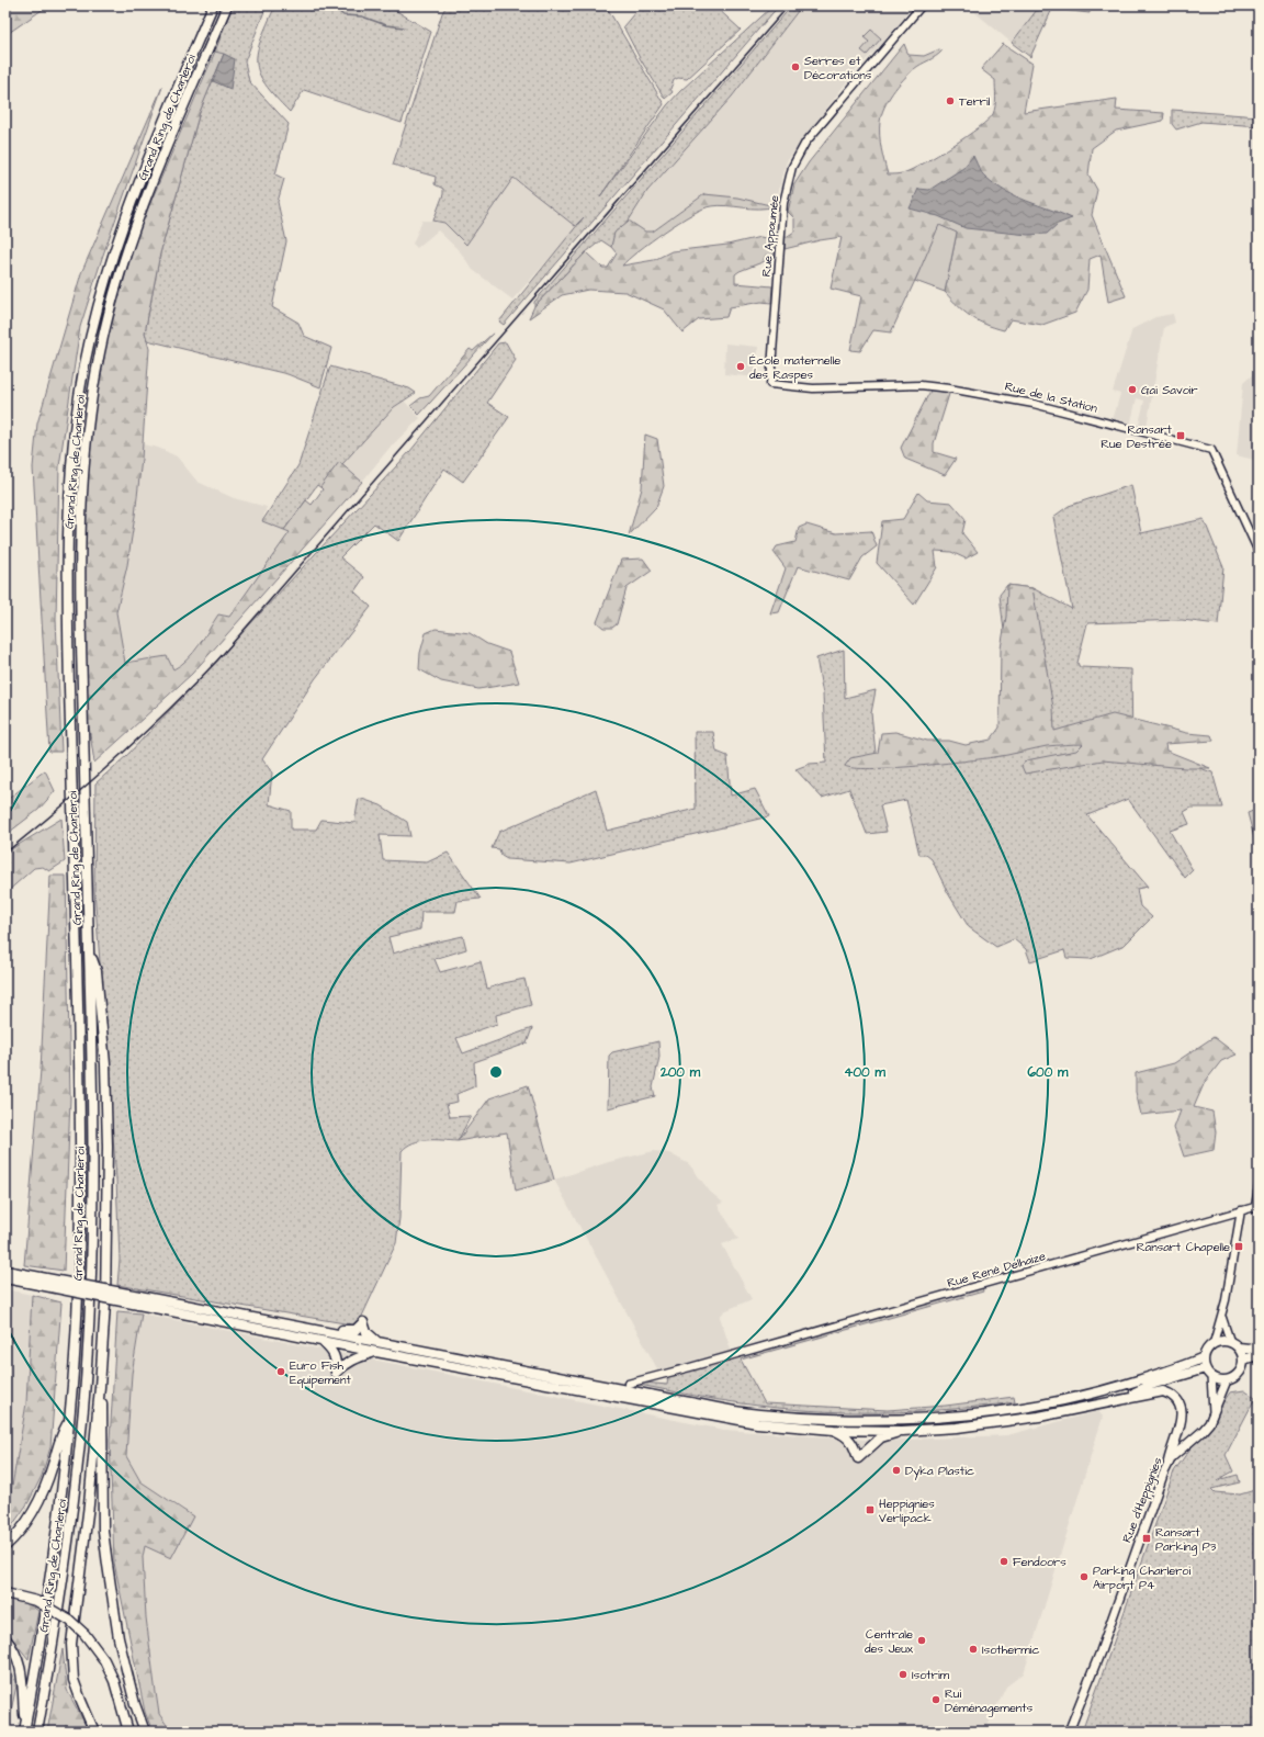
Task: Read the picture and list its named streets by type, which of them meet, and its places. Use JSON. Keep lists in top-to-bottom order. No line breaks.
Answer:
{"streets":{"highway":["Grand Ring de Charleroi"],"main road":["Rue d'Heppignies"],"street":["Rue Appaumée","Rue de la Station","Rue René Delhaize"]},"crossings":[["Rue Appaumée","Rue de la Station"]],"places":{"other":["Serres et Décorations","Terril","École maternelle des Raspes","Gai Savoir","Euro Fish Equipement","Dyka Plastic","Fendoors","Parking Charleroi Airport P4","Centrale des Jeux","Isothermic","Isotrim","Rui Déménagements"],"transit":["Ransart Rue Destrée","Ransart Chapelle","Heppignies Verlipack","Ransart Parking P3"]},"rings":["200 m","400 m","600 m"]}
